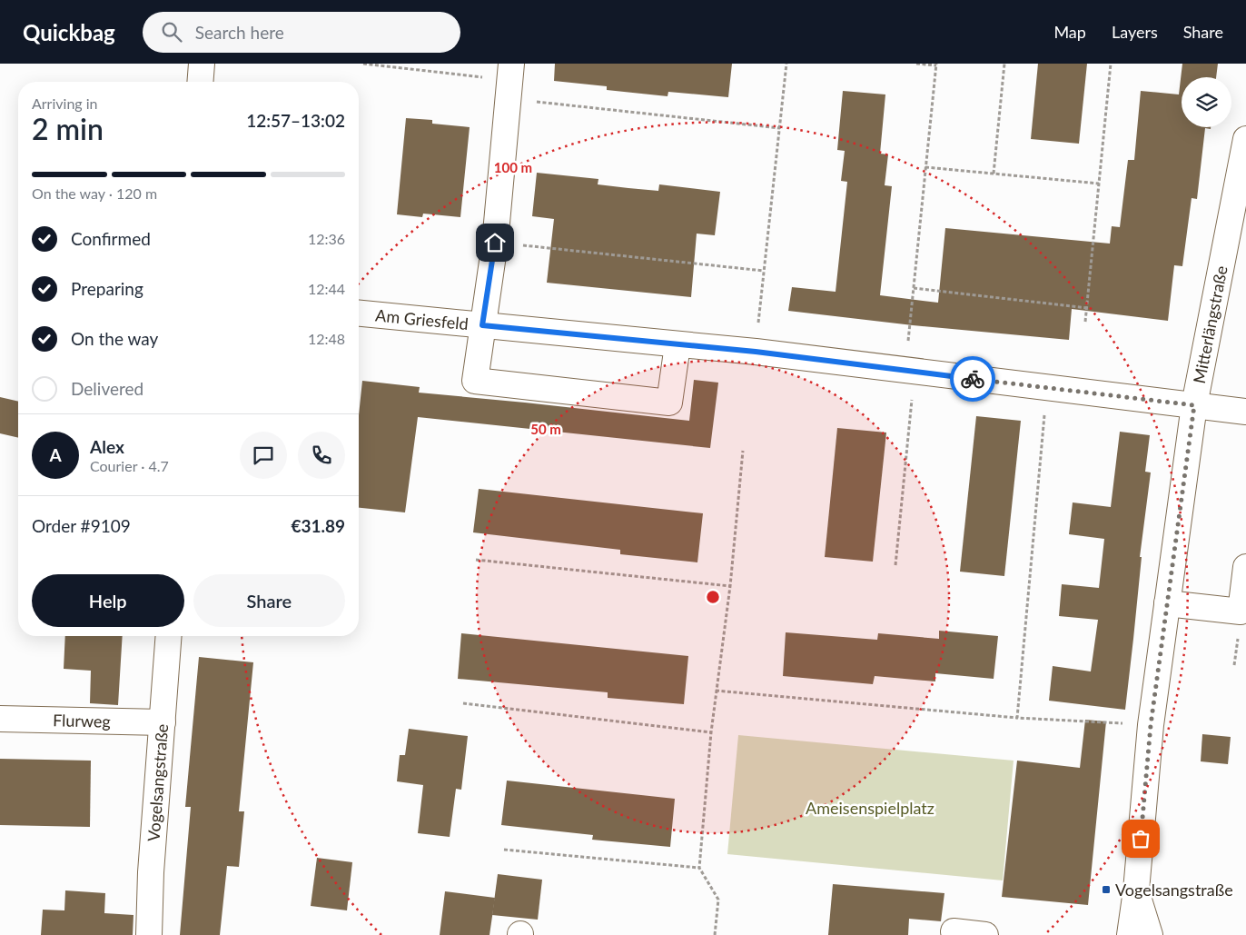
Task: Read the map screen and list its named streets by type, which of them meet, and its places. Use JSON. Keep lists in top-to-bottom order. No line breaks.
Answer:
{"streets":{"street":["Am Griesfeld","Mitterlängstraße","Flurweg","Vogelsangstraße"]},"crossings":[["Am Griesfeld","Mitterlängstraße"],["Flurweg","Vogelsangstraße"]],"parks":["Ameisenspielplatz"],"places":{"transit":["Vogelsangstraße"]},"page":{"header":"Quickbag","search":"Search here","nav":["Map","Layers","Share"],"heading":["2 min","Arriving in","12:57–13:02"],"panel":["Alex","Courier · 4.7","Order #9109","€31.89"],"bar":"On the way · 120 m","list":[["Confirmed","12:36"],["Preparing","12:44"],["On the way","12:48"],"Delivered"],"round":"A","buttons":["Help","Share"]},"rings":["100 m","50 m"]}
